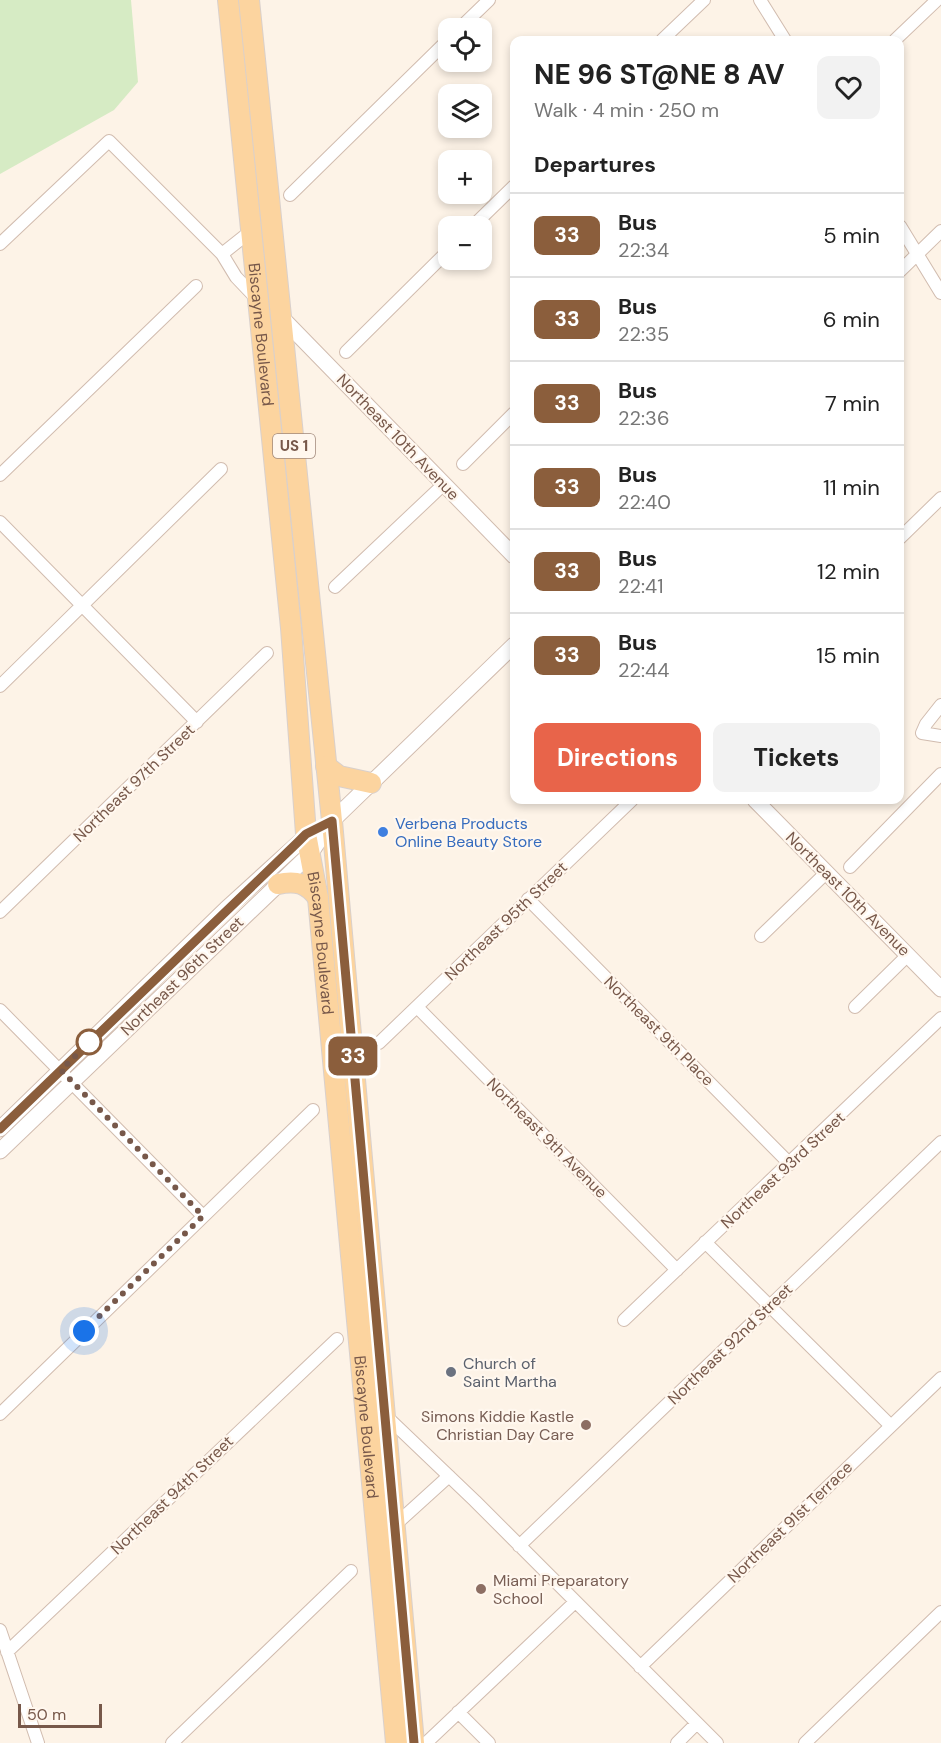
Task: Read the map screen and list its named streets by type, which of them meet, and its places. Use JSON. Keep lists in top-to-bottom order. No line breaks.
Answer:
{"streets":{"main road":["Biscayne Boulevard","US 1"],"street":["Northeast 10th Avenue","Northeast 97th Street","Northeast 95th Street","Northeast 96th Street","Northeast 9th Place","Northeast 9th Avenue","Northeast 93rd Street","Northeast 92nd Street","Northeast 94th Street","Northeast 91st Terrace"]},"crossings":[["Biscayne Boulevard","Northeast 10th Avenue"],["Biscayne Boulevard","Northeast 96th Street"],["Northeast 95th Street","Northeast 9th Place"],["Northeast 95th Street","Northeast 9th Avenue"],["Northeast 9th Place","Northeast 93rd Street"],["Northeast 9th Avenue","Northeast 93rd Street"]],"places":["Verbena Products Online Beauty Store","Church of Saint Martha","Simons Kiddie Kastle Christian Day Care","Miami Preparatory School"],"lines":["bus line 33"],"scale_bar":"50 m","page":{"on_map":"33","map_buttons":["+","−"],"heading":[["NE 96 ST@NE 8 AV","Walk · 4 min · 250 m"],"Departures"],"list":[{"mark":"33","name":"Bus","note":"22:34","value":"5 min"},{"mark":"33","name":"Bus","note":"22:35","value":"6 min"},{"mark":"33","name":"Bus","note":"22:36","value":"7 min"},{"mark":"33","name":"Bus","note":"22:40","value":"11 min"},{"mark":"33","name":"Bus","note":"22:41","value":"12 min"},{"mark":"33","name":"Bus","note":"22:44","value":"15 min"}],"buttons":["Directions","Tickets"],"scale":"50 m"}}
